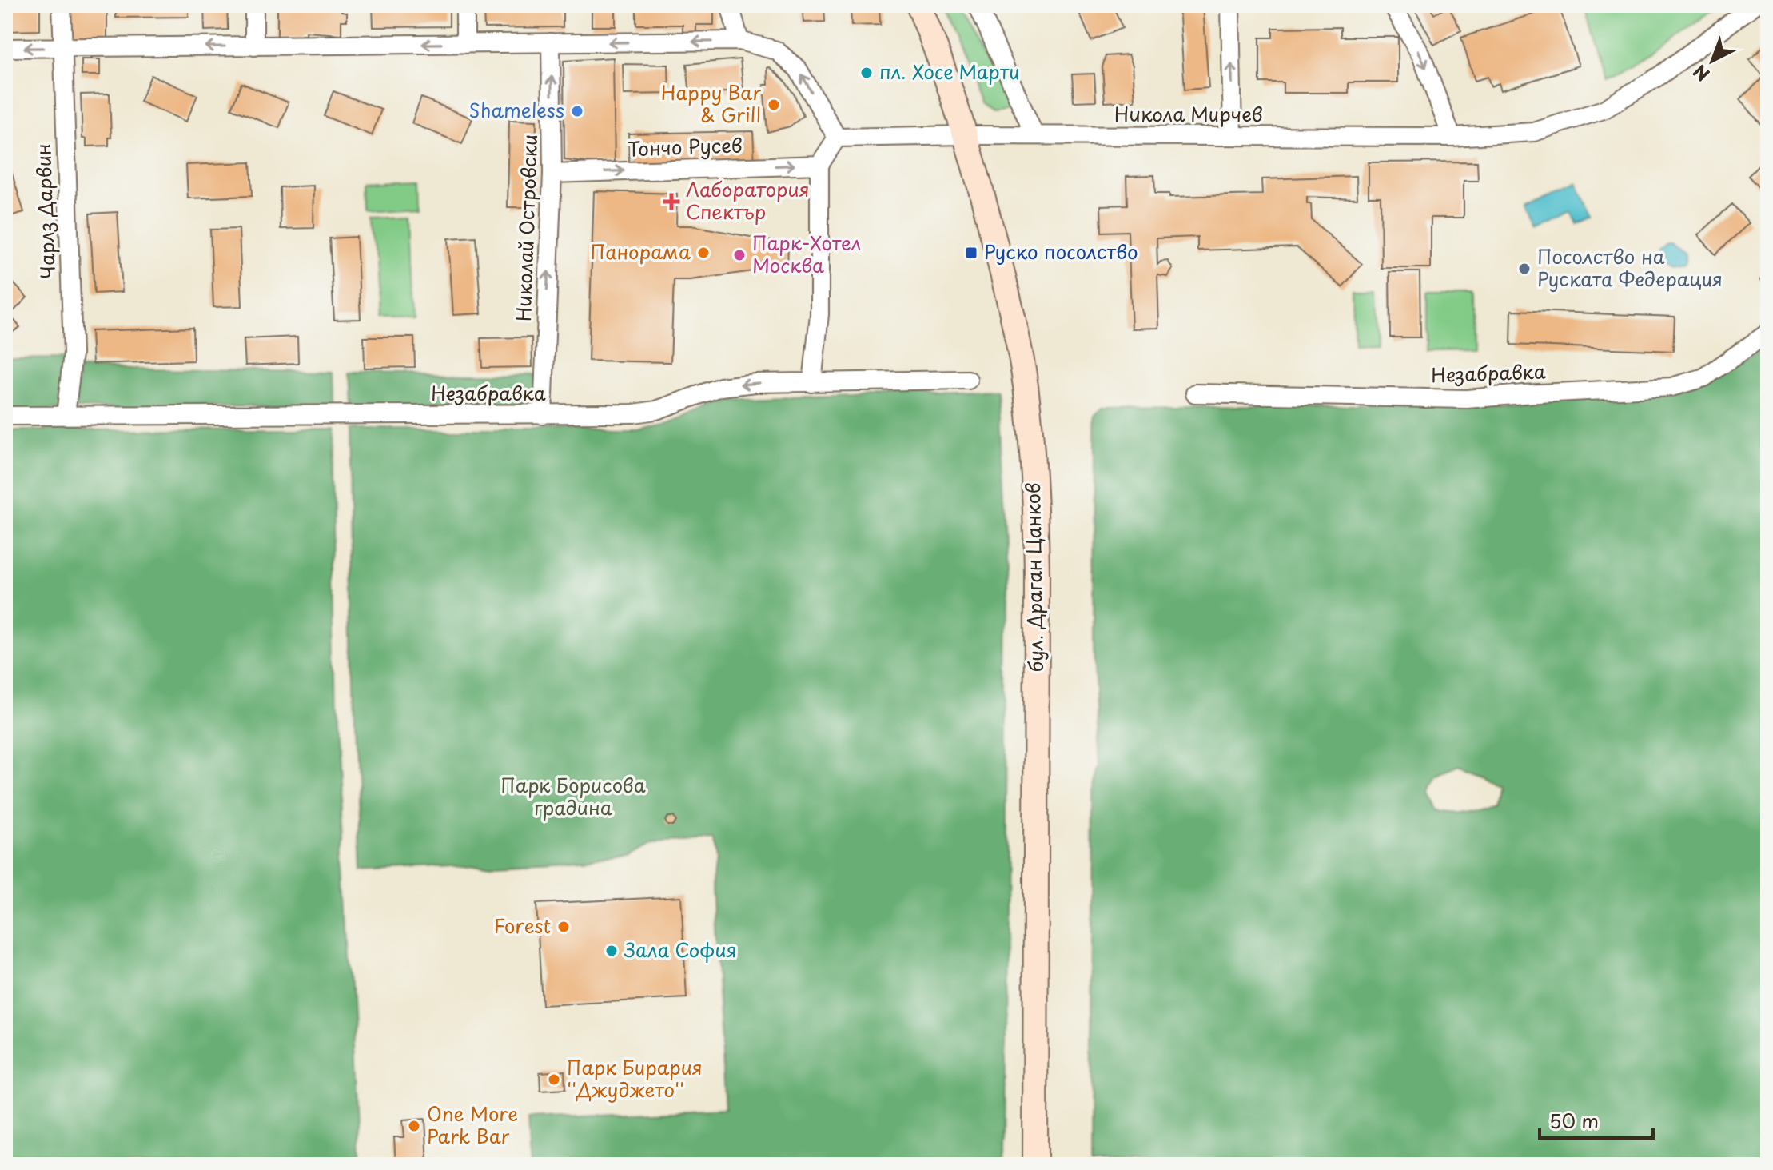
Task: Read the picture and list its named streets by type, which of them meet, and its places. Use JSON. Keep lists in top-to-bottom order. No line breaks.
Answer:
{"streets":{"main road":["бул. Драган Цанков"],"street":["Никола Мирчев","Тончо Русев","Чарлз Дарвин","Николай Островски","Незабравка"]},"crossings":[["Никола Мирчев","бул. Драган Цанков"],["Тончо Русев","Николай Островски"],["Чарлз Дарвин","Незабравка"],["Николай Островски","Незабравка"]],"one_way":["Николай Островски"],"parks":["Парк Борисова градина"],"places":{"other":["пл. Хосе Марти","Happy Bar & Grill","Shameless","Панорама","Парк-Хотел Москва","Посолство на Руската Федерация","Forest","Зала София","Парк Бирария ''Джуджето''","One More Park Bar"],"health":["Лаборатория Спектър"],"transit":["Руско посолство"]},"scale_bar":"50 m","north":"bottom left"}
